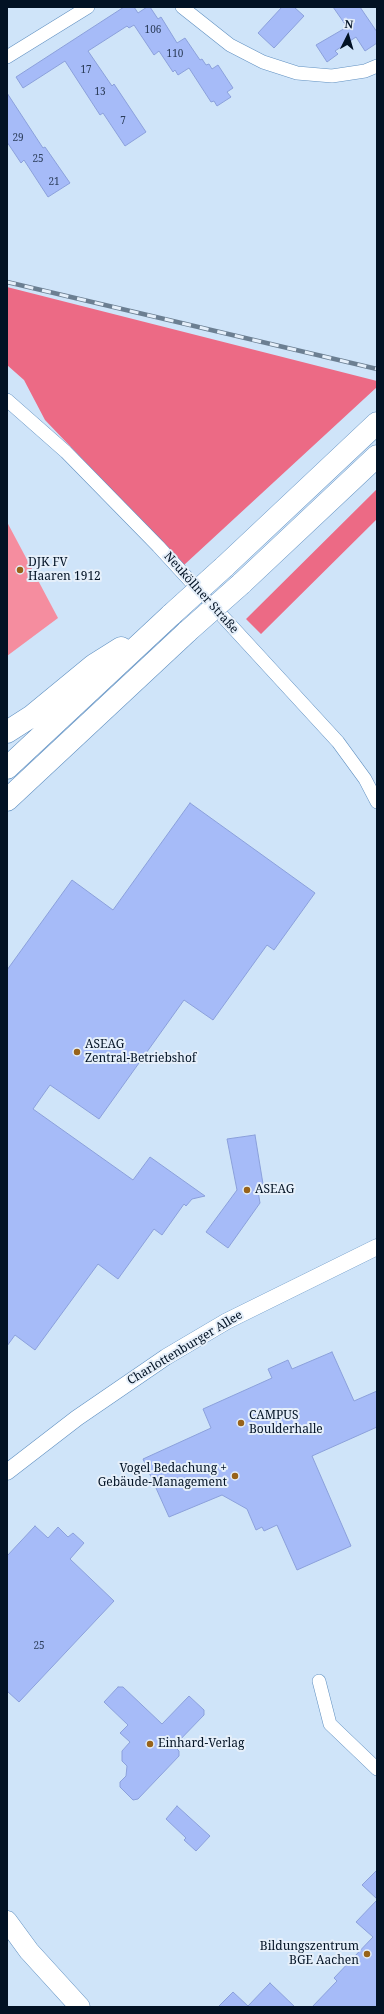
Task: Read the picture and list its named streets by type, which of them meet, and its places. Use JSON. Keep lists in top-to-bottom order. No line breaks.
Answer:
{"streets":{"street":["Neuköllner Straße","Charlottenburger Allee"]},"places":["DJK FV Haaren 1912","ASEAG Zentral-Betriebshof","ASEAG","CAMPUS Boulderhalle","Vogel Bedachung + Gebäude-Management","Einhard-Verlag","Bildungszentrum BGE Aachen"],"house_numbers":["106","110","17","13","7","29","25","21","25"],"north":"top"}
